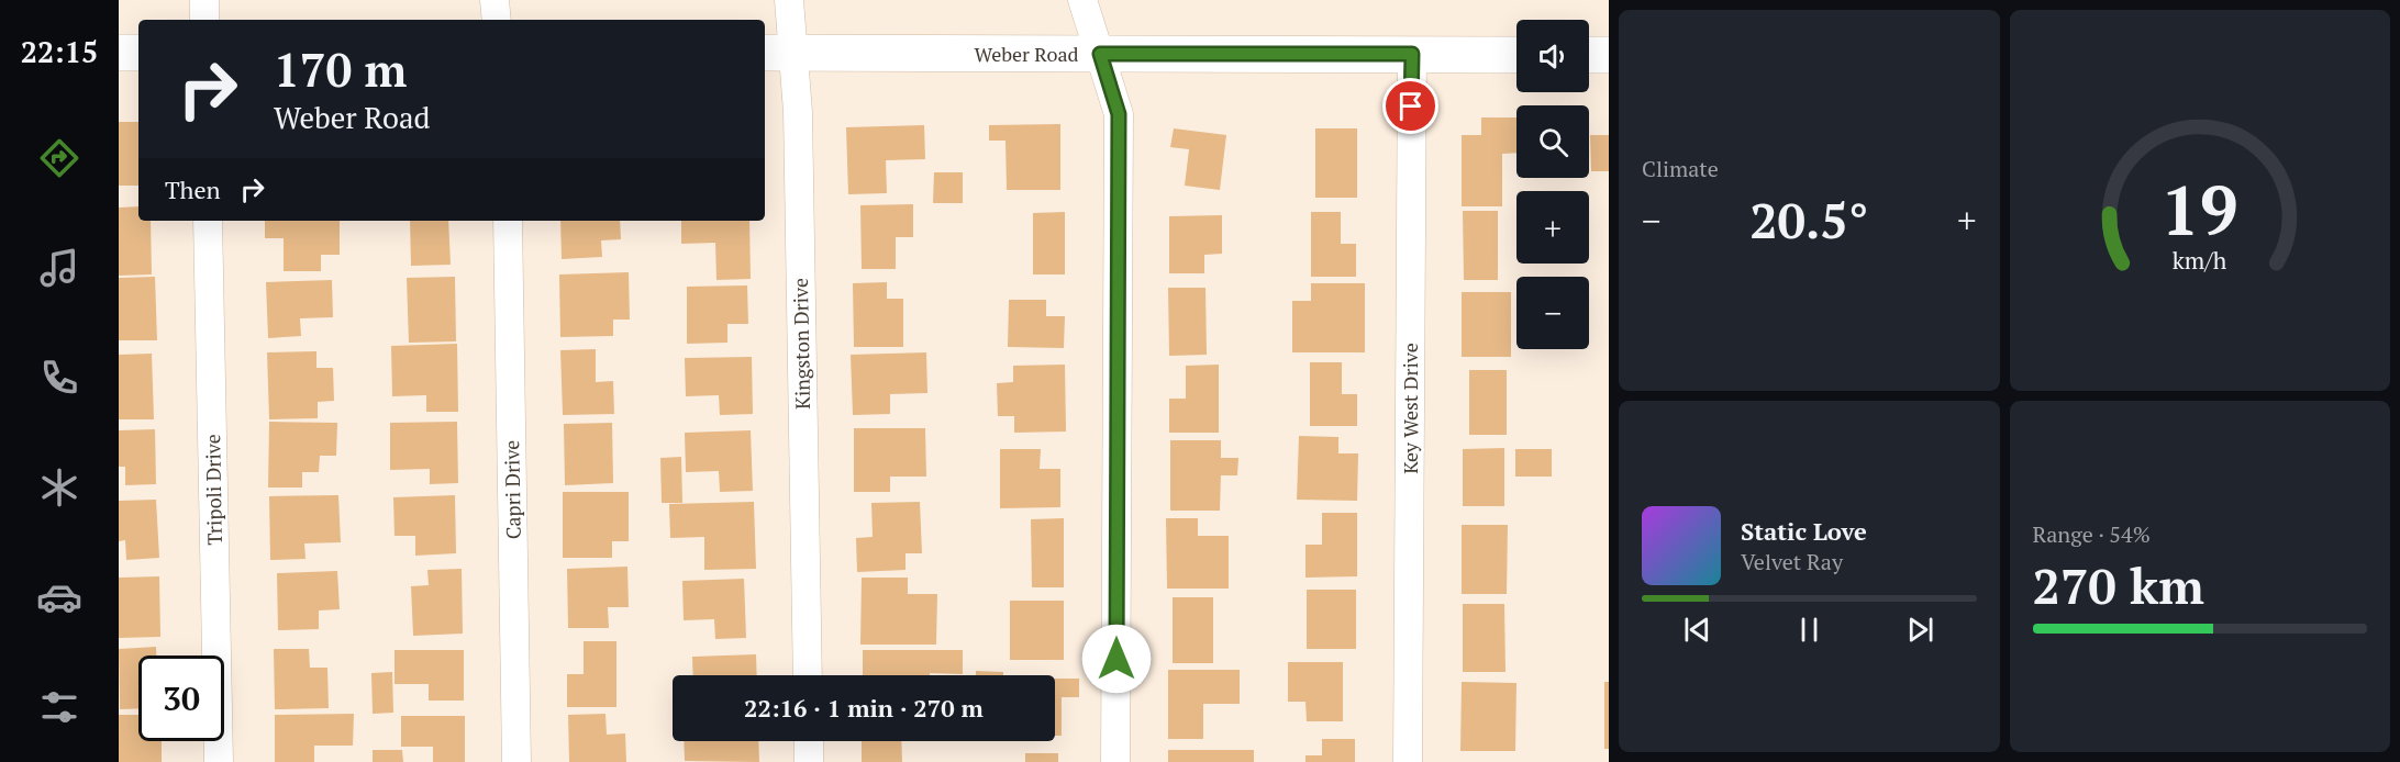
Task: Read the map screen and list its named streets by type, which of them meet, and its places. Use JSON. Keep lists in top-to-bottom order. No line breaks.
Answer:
{"streets":{"main road":["Weber Road"],"street":["Kingston Drive","Key West Drive","Tripoli Drive","Capri Drive"]},"crossings":[["Weber Road","Kingston Drive"],["Weber Road","Key West Drive"]],"page":{"tabs":"22:15","tile":["Climate",["Range · 54%","270 km"]],"map_buttons":["+","−"],"turn":["170 m","Weber Road"],"then":"Then","heat":["−","20.5°","+"],"song":["Static Love","Velvet Ray"],"limit":"30","trip":"22:16 · 1 min · 270 m","gauge":["19","km/h"]}}
